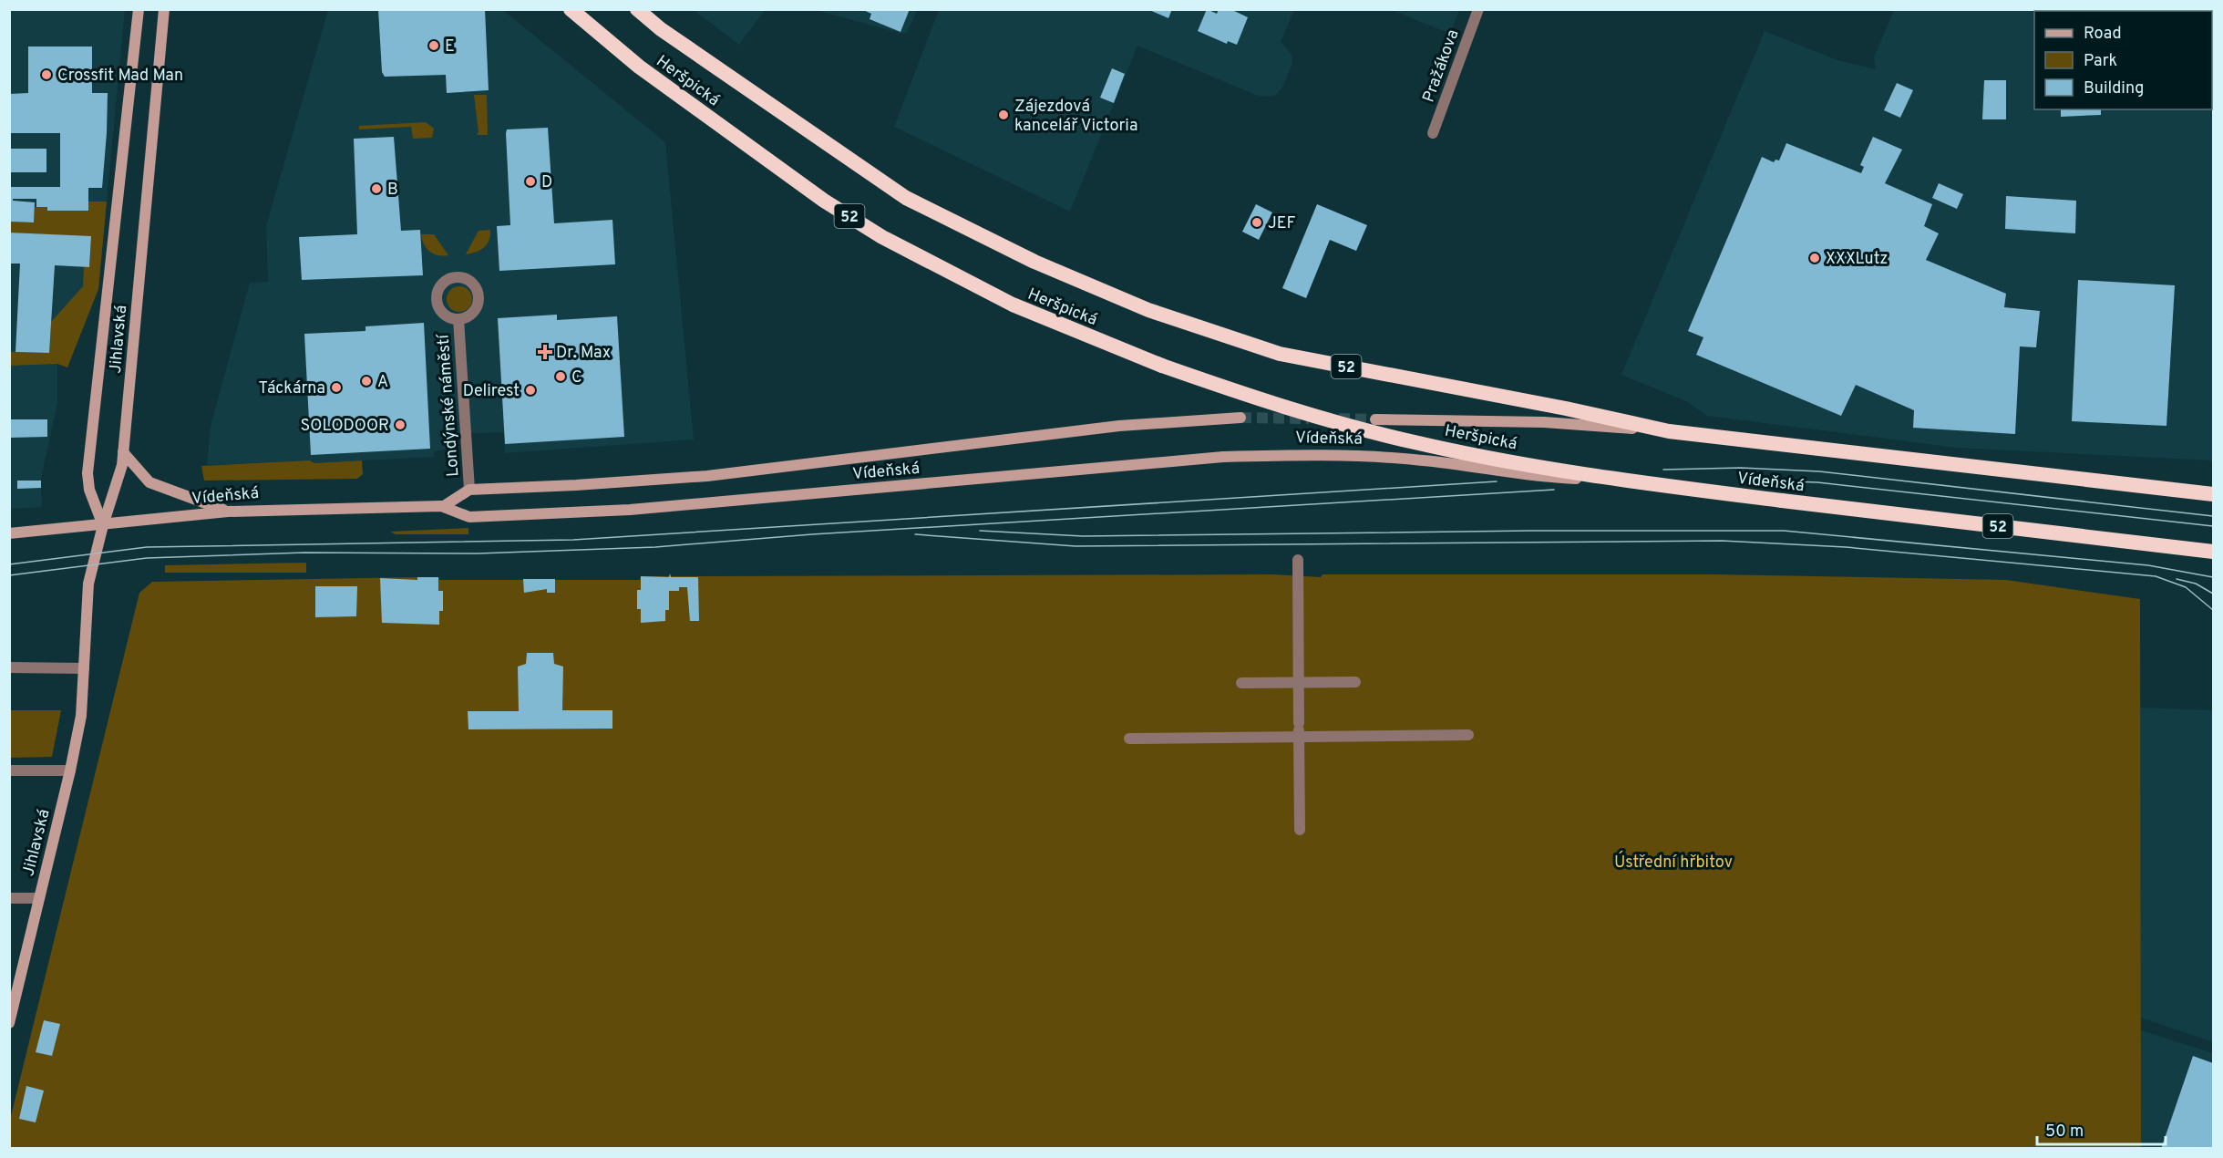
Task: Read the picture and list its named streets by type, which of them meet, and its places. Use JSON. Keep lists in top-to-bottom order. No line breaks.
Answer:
{"streets":{"highway":["Heršpická","52","Vídeňská"],"main road":["Jihlavská"],"street":["Pražákova","Londýnské náměstí"]},"crossings":[["Heršpická","Vídeňská"],["Jihlavská","Vídeňská"],["Londýnské náměstí","Vídeňská"]],"parks":["Ústřední hřbitov"],"places":{"other":["E","Crossfit Mad Man","Zájezdová kancelář Victoria","D","B","JEF","XXXLutz","C","A","Táckárna","Delirest","SOLODOOR"],"health":["Dr. Max"]},"legend":["Road","Park","Building"],"scale_bar":"50 m"}
